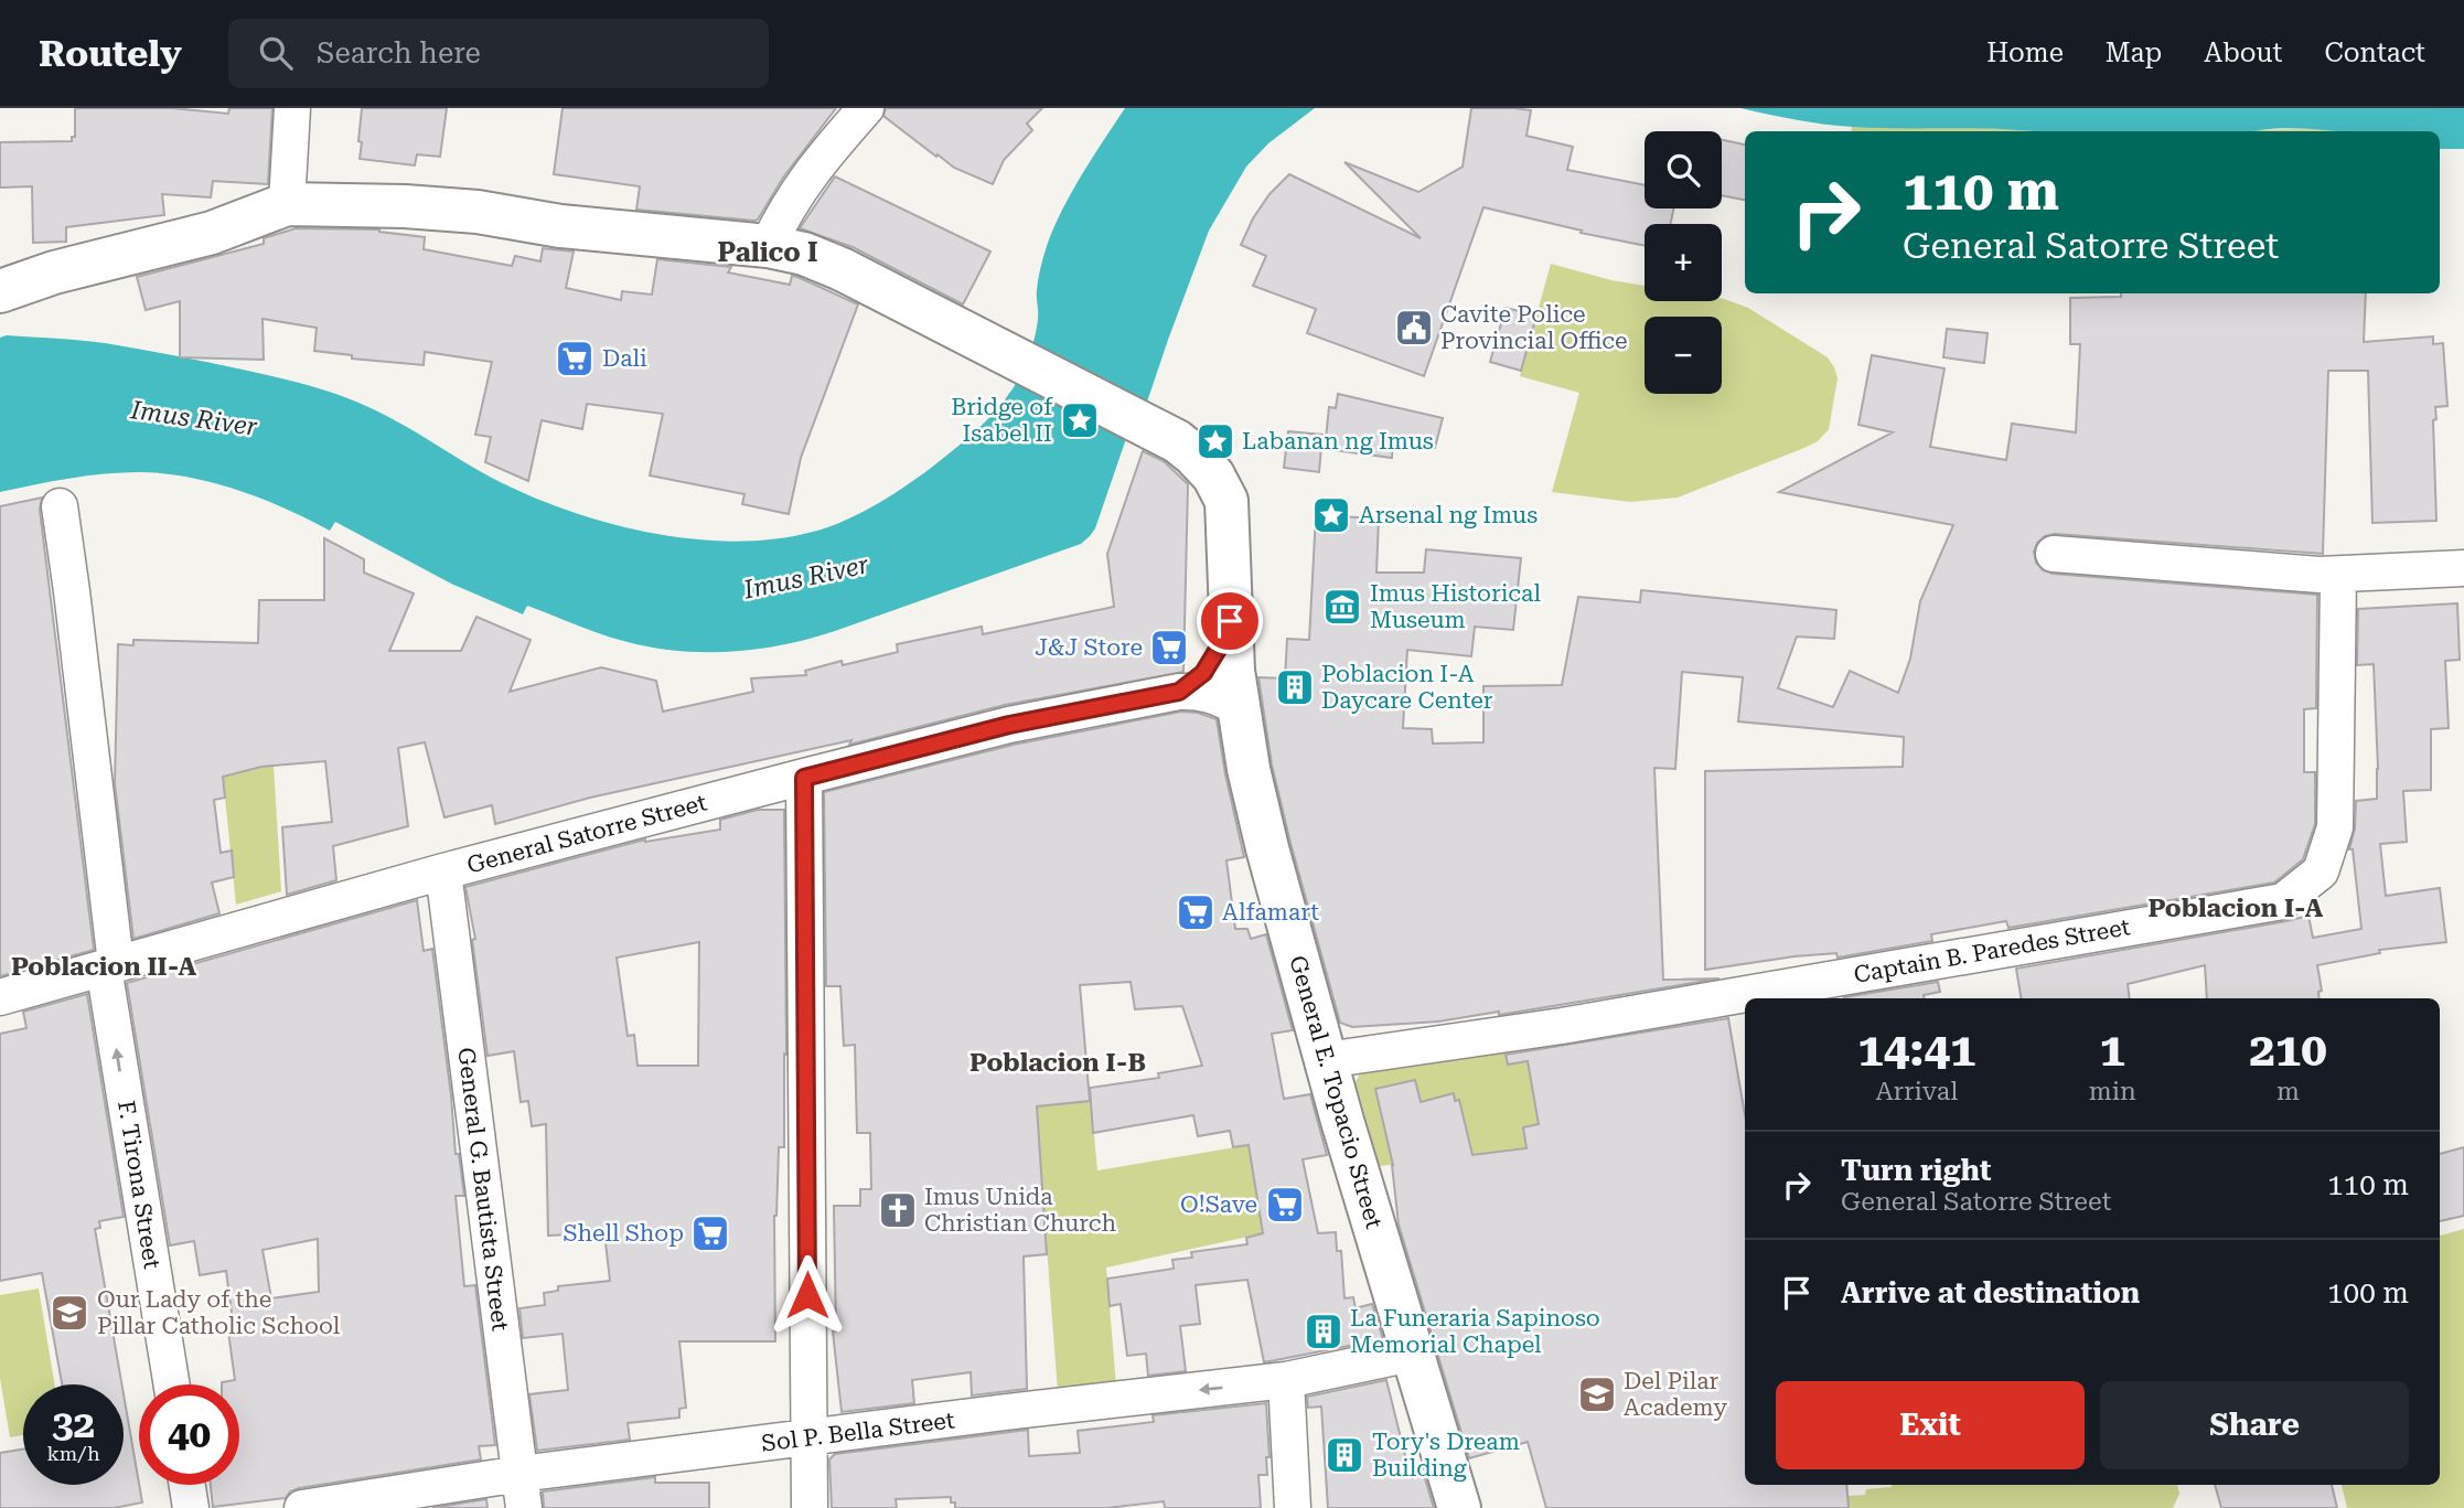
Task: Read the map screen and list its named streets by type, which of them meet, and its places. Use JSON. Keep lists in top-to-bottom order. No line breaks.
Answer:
{"streets":{"main road":["General E. Topacio Street"],"street":["General Satorre Street","Captain B. Paredes Street","F. Tirona Street","General G. Bautista Street","Sol P. Bella Street"]},"crossings":[["General Satorre Street","General E. Topacio Street"],["General Satorre Street","F. Tirona Street"],["General Satorre Street","General G. Bautista Street"],["Captain B. Paredes Street","General E. Topacio Street"],["General E. Topacio Street","Sol P. Bella Street"],["General G. Bautista Street","Sol P. Bella Street"]],"one_way":["F. Tirona Street","Sol P. Bella Street"],"districts":["Palico I","Poblacion I-A","Poblacion II-A","Poblacion I-B"],"water":["Imus River"],"places":{"public building":["Cavite Police Provincial Office"],"supermarket":["Dali","J&J Store","Alfamart","O!Save","Shell Shop"],"place":["Bridge of Isabel II","Labanan ng Imus","Arsenal ng Imus"],"museum":["Imus Historical Museum"],"building":["Poblacion I-A Daycare Center","La Funeraria Sapinoso Memorial Chapel","Tory's Dream Building"],"church":["Imus Unida Christian Church"],"school or university":["Our Lady of the Pillar Catholic School","Del Pilar Academy"]},"page":{"header":"Routely","search":"Search here","nav":["Home","Map","About","Contact"],"map_buttons":["+","−"],"turn":["110 m","General Satorre Street"],"eta":["14:41","Arrival","1","min","210","m"],"list":[{"name":"Turn right","note":"General Satorre Street","value":"110 m"},{"name":"Arrive at destination","value":"100 m"}],"buttons":["Exit","Share"],"speed":"32 km/h","limit":"40"}}
